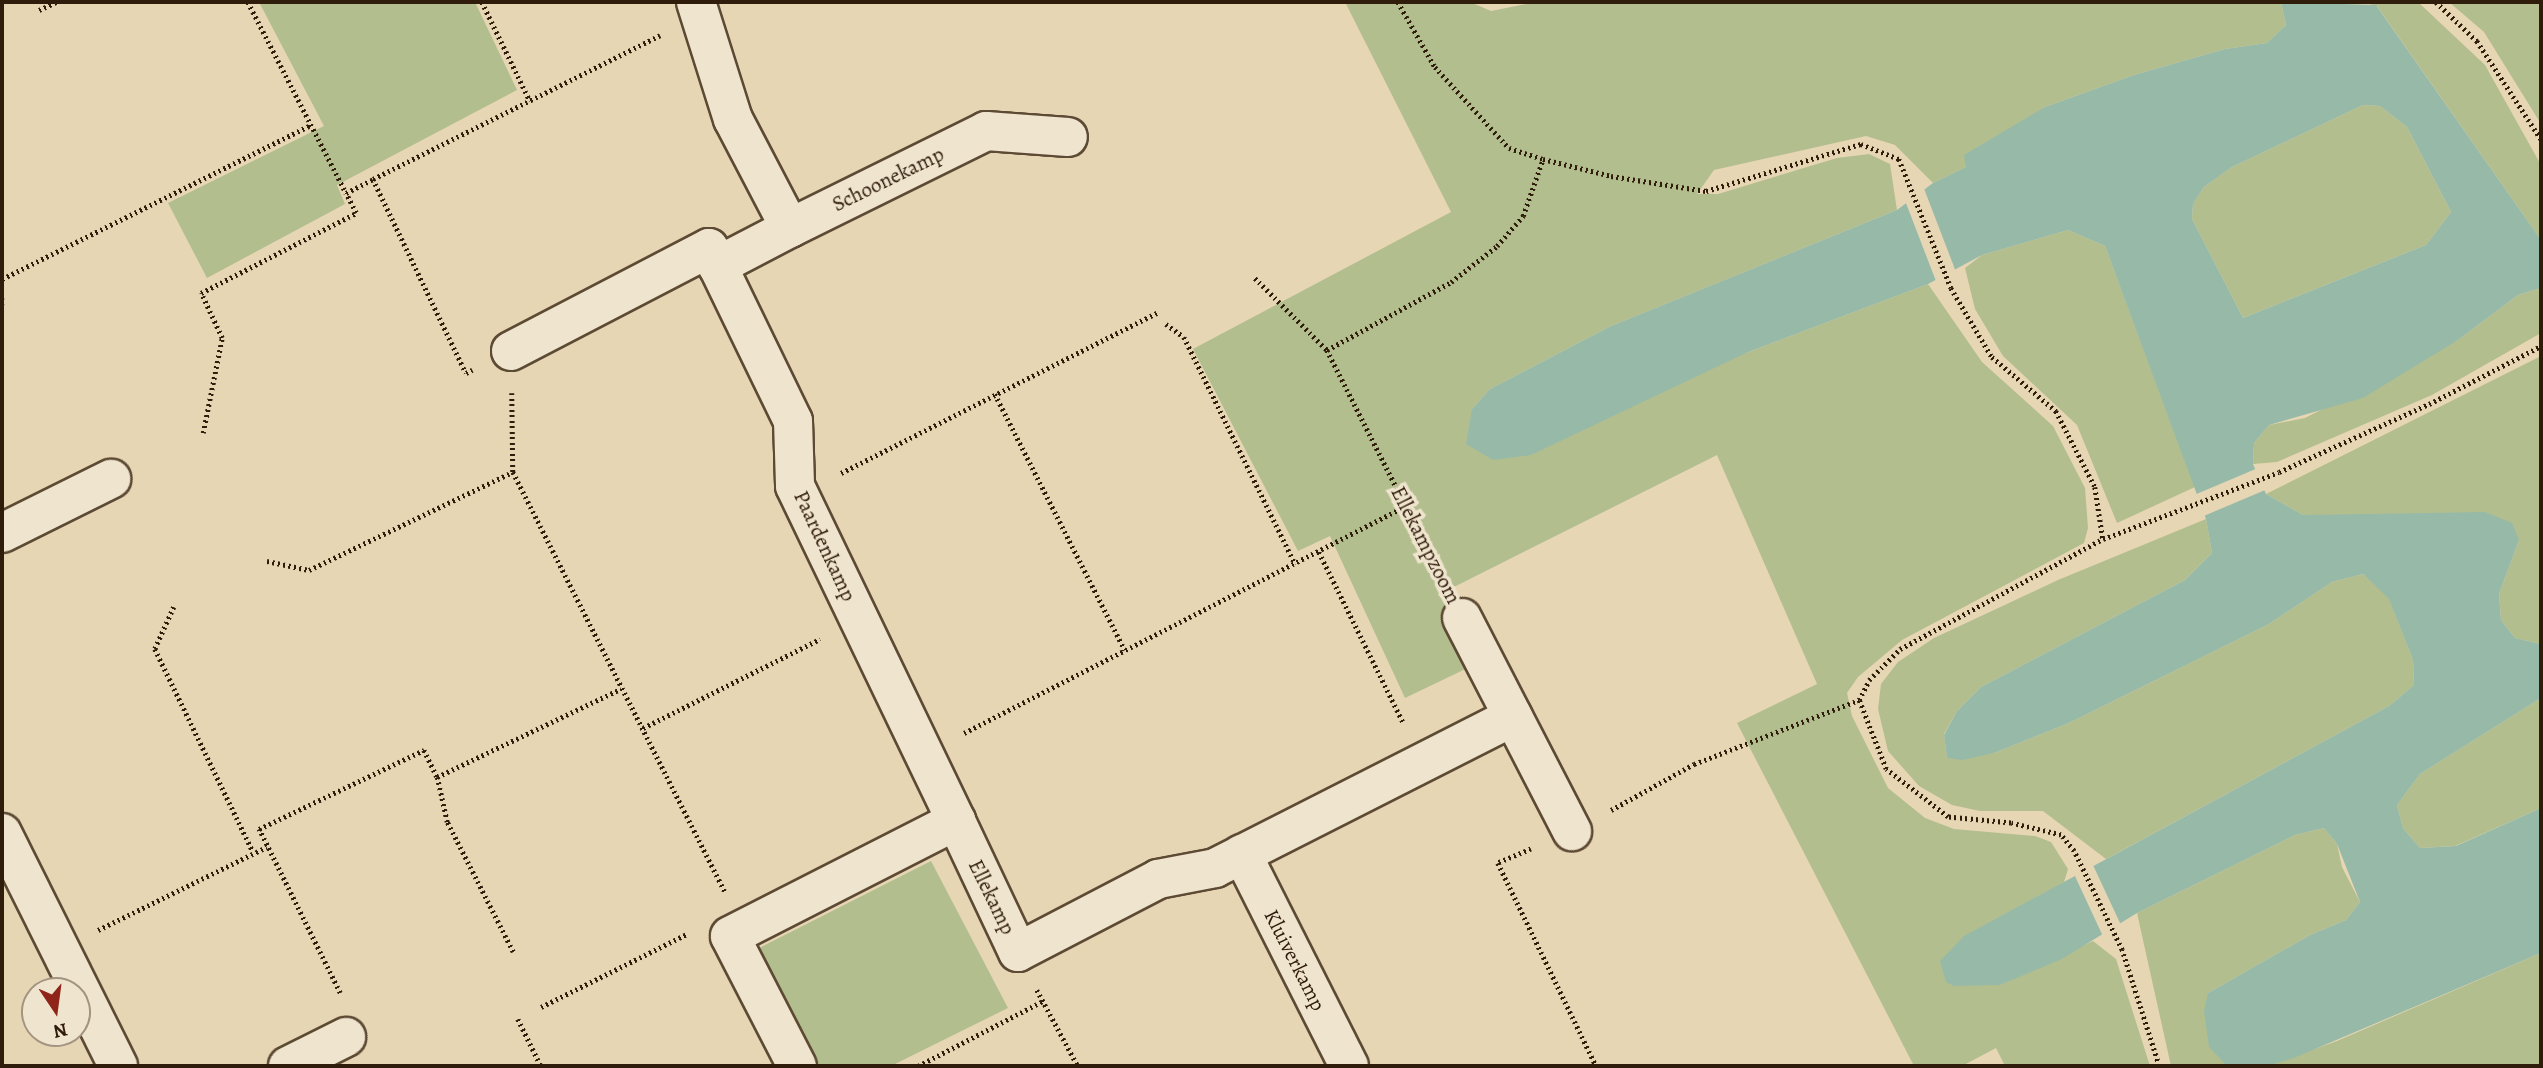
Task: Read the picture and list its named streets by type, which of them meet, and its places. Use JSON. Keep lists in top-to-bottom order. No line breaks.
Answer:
{"streets":{"street":["Schoonekamp","Ellekampzoom","Paardenkamp","Ellekamp","Kluiverkamp"]},"crossings":[["Ellekampzoom","Ellekamp"],["Paardenkamp","Ellekamp"],["Ellekamp","Kluiverkamp"]],"north":"bottom"}
